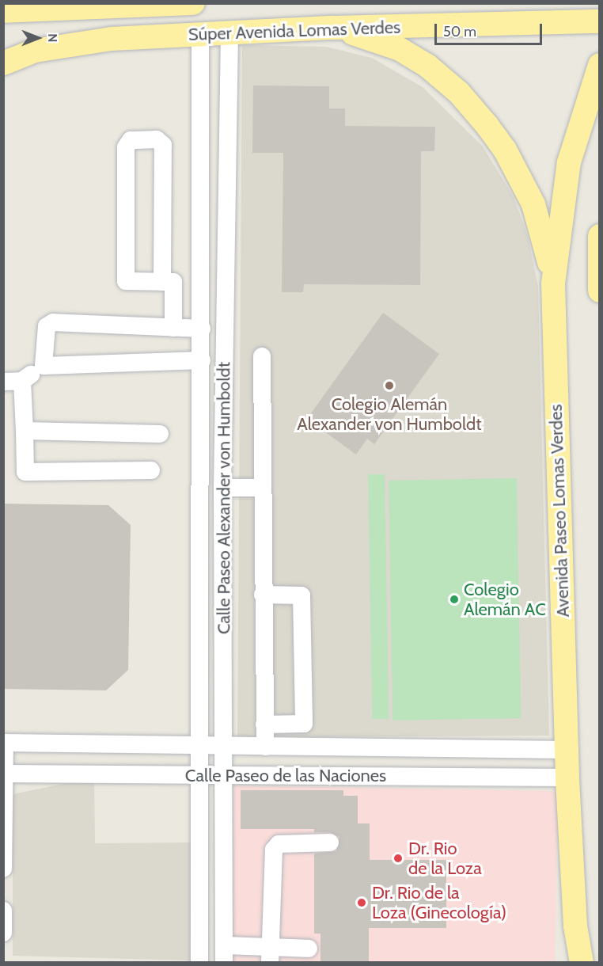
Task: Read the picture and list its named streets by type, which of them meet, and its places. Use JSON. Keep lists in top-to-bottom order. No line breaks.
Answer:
{"streets":{"main road":["Súper Avenida Lomas Verdes","Avenida Paseo Lomas Verdes"],"street":["Calle Paseo Alexander von Humboldt","Calle Paseo de las Naciones"]},"crossings":[["Súper Avenida Lomas Verdes","Calle Paseo Alexander von Humboldt"],["Calle Paseo Alexander von Humboldt","Calle Paseo de las Naciones"],["Avenida Paseo Lomas Verdes","Calle Paseo de las Naciones"]],"places":["Colegio Alemán Alexander von Humboldt","Colegio Alemán AC","Dr. Rio de la Loza","Dr. Rio de la Loza (Ginecología)"],"scale_bar":"50 m","north":"right"}
